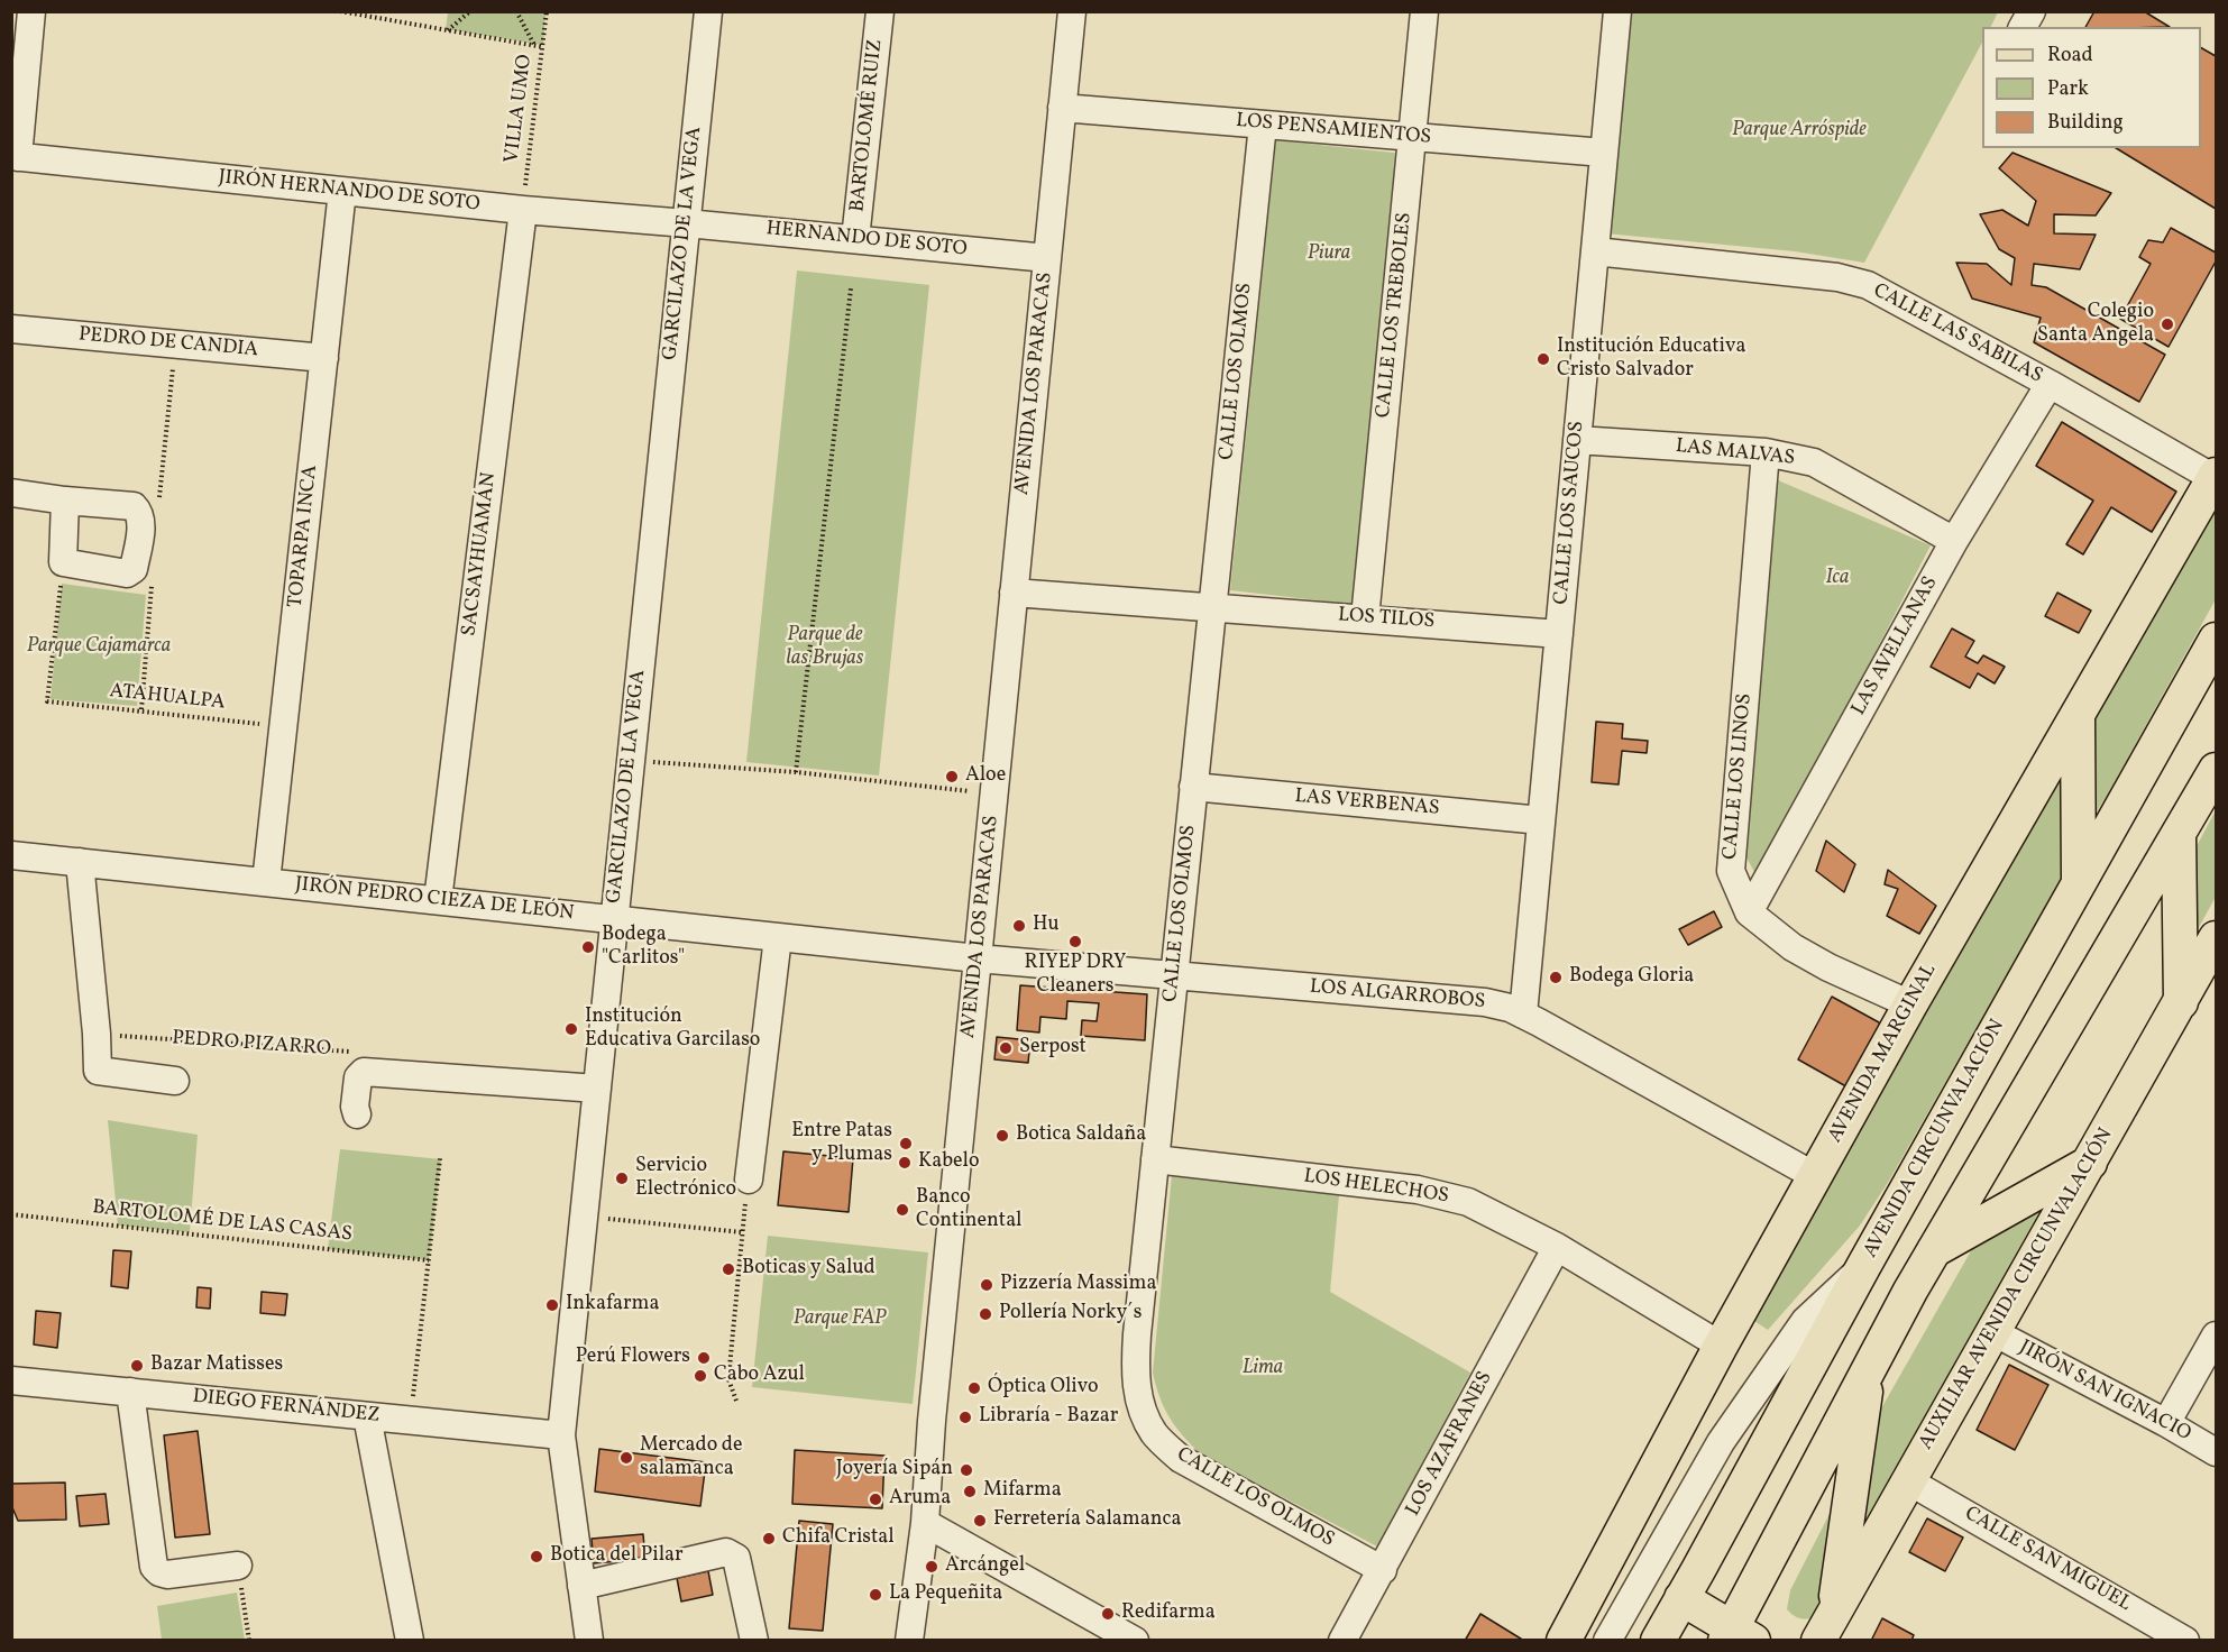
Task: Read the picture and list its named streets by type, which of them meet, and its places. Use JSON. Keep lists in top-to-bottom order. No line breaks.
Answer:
{"streets":{"main road":["AVENIDA MARGINAL","AVENIDA CIRCUNVALACIÓN","AUXILIAR AVENIDA CIRCUNVALACIÓN"],"street":["BARTOLOMÉ RUIZ","LOS PENSAMIENTOS","JIRÓN HERNANDO DE SOTO","HERNANDO DE SOTO","GARCILAZO DE LA VEGA","CALLE LOS TREBOLES","CALLE LAS SABILAS","PEDRO DE CANDIA","CALLE LOS OLMOS","AVENIDA LOS PARACAS","LAS MALVAS","CALLE LOS SAUCOS","TOPARPA INCA","SACSAYHUAMÁN","LOS TILOS","LAS AVELLANAS","CALLE LOS LINOS","LAS VERBENAS","JIRÓN PEDRO CIEZA DE LEÓN","LOS ALGARROBOS","LOS HELECHOS","JIRÓN SAN IGNACIO","DIEGO FERNÁNDEZ","LOS AZAFRANES","CALLE SAN MIGUEL"],"path":["VILLA UMO","ATAHUALPA","PEDRO PIZARRO","BARTOLOMÉ DE LAS CASAS"]},"crossings":[["VILLA UMO","JIRÓN HERNANDO DE SOTO"],["VILLA UMO","SACSAYHUAMÁN"],["BARTOLOMÉ RUIZ","HERNANDO DE SOTO"],["LOS PENSAMIENTOS","CALLE LOS TREBOLES"],["LOS PENSAMIENTOS","CALLE LOS OLMOS"],["LOS PENSAMIENTOS","AVENIDA LOS PARACAS"],["LOS PENSAMIENTOS","CALLE LOS SAUCOS"],["JIRÓN HERNANDO DE SOTO","HERNANDO DE SOTO"],["JIRÓN HERNANDO DE SOTO","GARCILAZO DE LA VEGA"],["JIRÓN HERNANDO DE SOTO","TOPARPA INCA"],["JIRÓN HERNANDO DE SOTO","SACSAYHUAMÁN"],["HERNANDO DE SOTO","GARCILAZO DE LA VEGA"],["HERNANDO DE SOTO","AVENIDA LOS PARACAS"],["GARCILAZO DE LA VEGA","JIRÓN PEDRO CIEZA DE LEÓN"],["GARCILAZO DE LA VEGA","DIEGO FERNÁNDEZ"],["CALLE LOS TREBOLES","LOS TILOS"],["CALLE LAS SABILAS","CALLE LOS SAUCOS"],["CALLE LAS SABILAS","LAS AVELLANAS"],["CALLE LAS SABILAS","AVENIDA MARGINAL"],["PEDRO DE CANDIA","TOPARPA INCA"],["CALLE LOS OLMOS","LOS TILOS"],["CALLE LOS OLMOS","LAS VERBENAS"],["CALLE LOS OLMOS","LOS ALGARROBOS"],["CALLE LOS OLMOS","LOS HELECHOS"],["CALLE LOS OLMOS","LOS AZAFRANES"],["AVENIDA LOS PARACAS","LOS TILOS"],["AVENIDA LOS PARACAS","JIRÓN PEDRO CIEZA DE LEÓN"],["AVENIDA LOS PARACAS","LOS ALGARROBOS"],["LAS MALVAS","CALLE LOS SAUCOS"],["LAS MALVAS","LAS AVELLANAS"],["LAS MALVAS","CALLE LOS LINOS"],["CALLE LOS SAUCOS","LOS TILOS"],["CALLE LOS SAUCOS","LAS VERBENAS"],["CALLE LOS SAUCOS","LOS ALGARROBOS"],["TOPARPA INCA","ATAHUALPA"],["TOPARPA INCA","JIRÓN PEDRO CIEZA DE LEÓN"],["SACSAYHUAMÁN","JIRÓN PEDRO CIEZA DE LEÓN"],["LAS AVELLANAS","CALLE LOS LINOS"],["CALLE LOS LINOS","AVENIDA MARGINAL"],["JIRÓN PEDRO CIEZA DE LEÓN","LOS ALGARROBOS"],["LOS ALGARROBOS","AVENIDA MARGINAL"],["AVENIDA MARGINAL","LOS HELECHOS"],["LOS HELECHOS","LOS AZAFRANES"],["AUXILIAR AVENIDA CIRCUNVALACIÓN","JIRÓN SAN IGNACIO"],["AUXILIAR AVENIDA CIRCUNVALACIÓN","CALLE SAN MIGUEL"]],"parks":["Parque Arróspide","Piura","Ica","Parque de las Brujas","Parque Cajamarca","Parque FAP","Lima"],"places":["Colegio Santa Angela","Institución Educativa Cristo Salvador","Aloe","Hu","RIYEP DRY Cleaners","Bodega \"Carlitos\"","Bodega Gloria","Institución Educativa Garcilaso","Serpost","Botica Saldaña","Entre Patas y Plumas","Kabelo","Servicio Electrónico","Banco Continental","Boticas y Salud","Pizzería Massima","Inkafarma","Pollería Norky´s","Perú Flowers","Bazar Matisses","Cabo Azul","Óptica Olivo","Libraría - Bazar","Mercado de salamanca","Joyería Sipán","Mifarma","Aruma","Ferretería Salamanca","Chifa Cristal","Botica del Pilar","Arcángel","La Pequeñita","Redifarma"],"legend":["Road","Park","Building"]}
